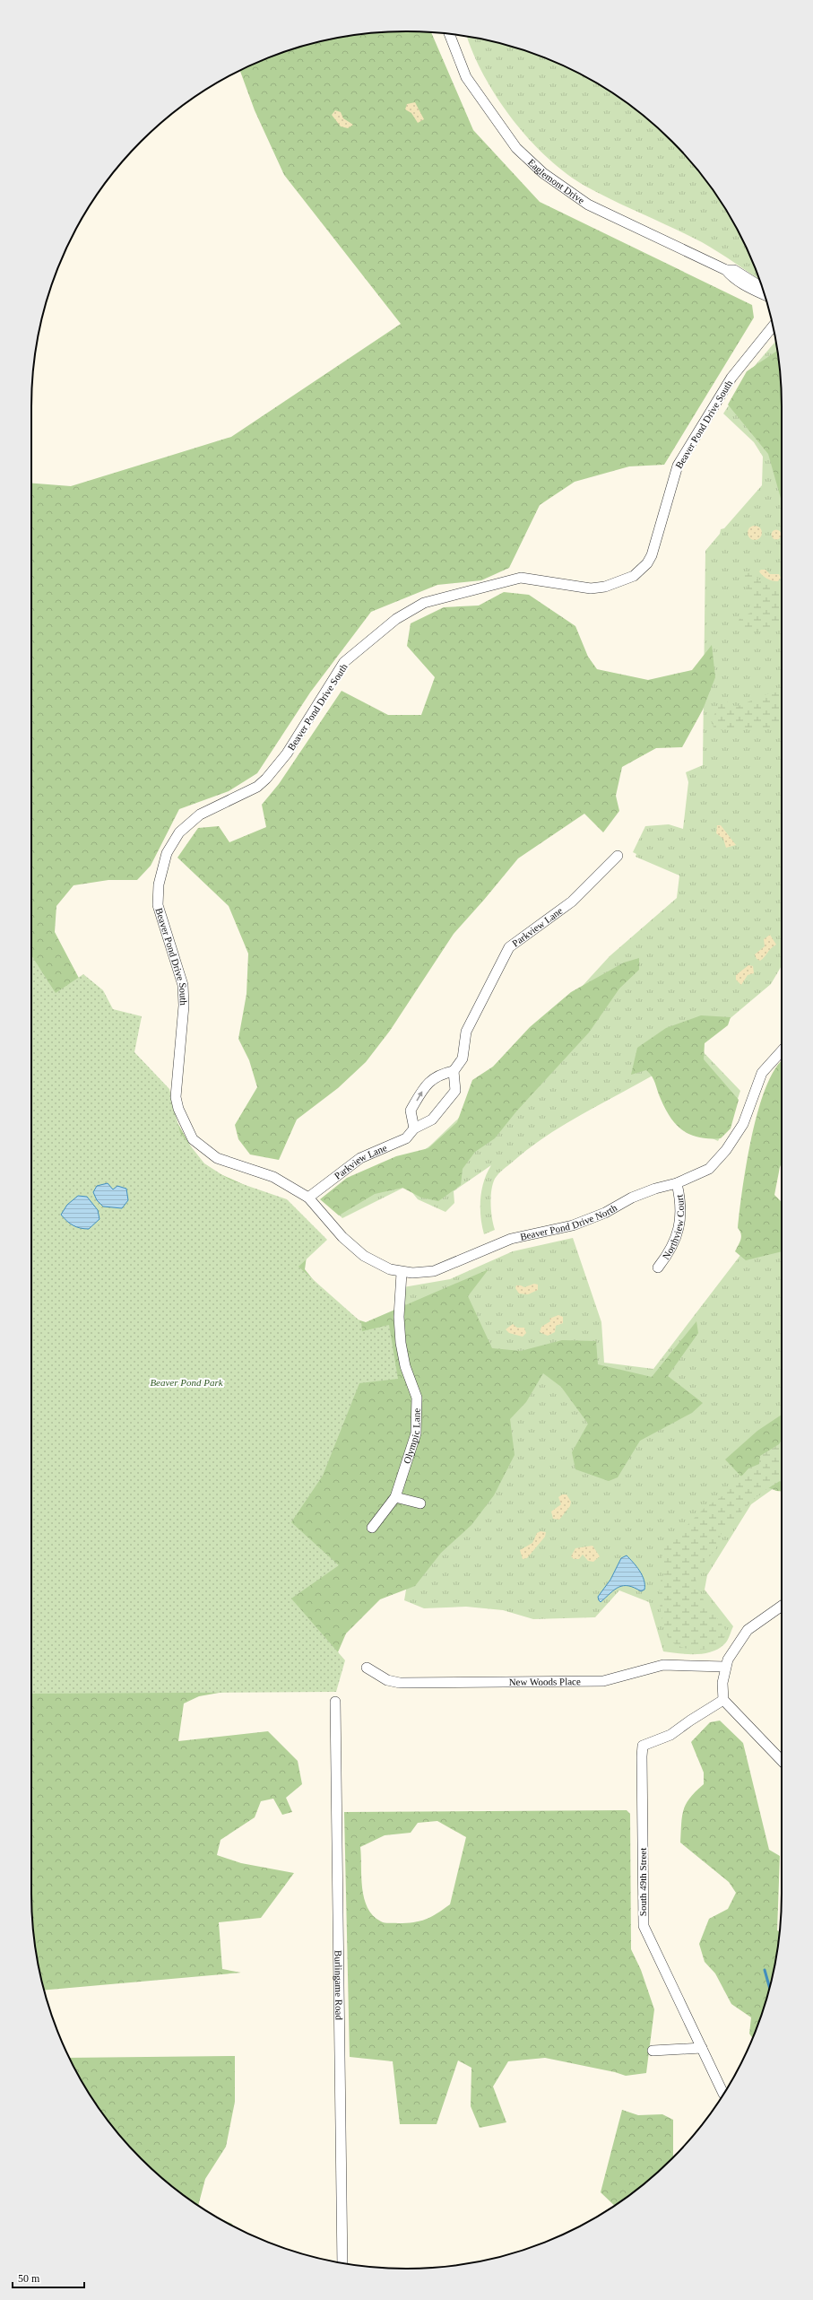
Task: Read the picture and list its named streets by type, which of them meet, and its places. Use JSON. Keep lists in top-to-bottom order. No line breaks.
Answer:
{"streets":{"street":["Eaglemont Drive","Beaver Pond Drive South","Parkview Lane","Beaver Pond Drive North","Northview Court","Olympic Lane","New Woods Place","South 49th Street","Burlingame Road"]},"crossings":[["Beaver Pond Drive South","Parkview Lane"],["Beaver Pond Drive South","Beaver Pond Drive North"],["Parkview Lane","Beaver Pond Drive North"],["Beaver Pond Drive North","Northview Court"],["Beaver Pond Drive North","Olympic Lane"]],"parks":["Beaver Pond Park"],"scale_bar":"50 m"}
